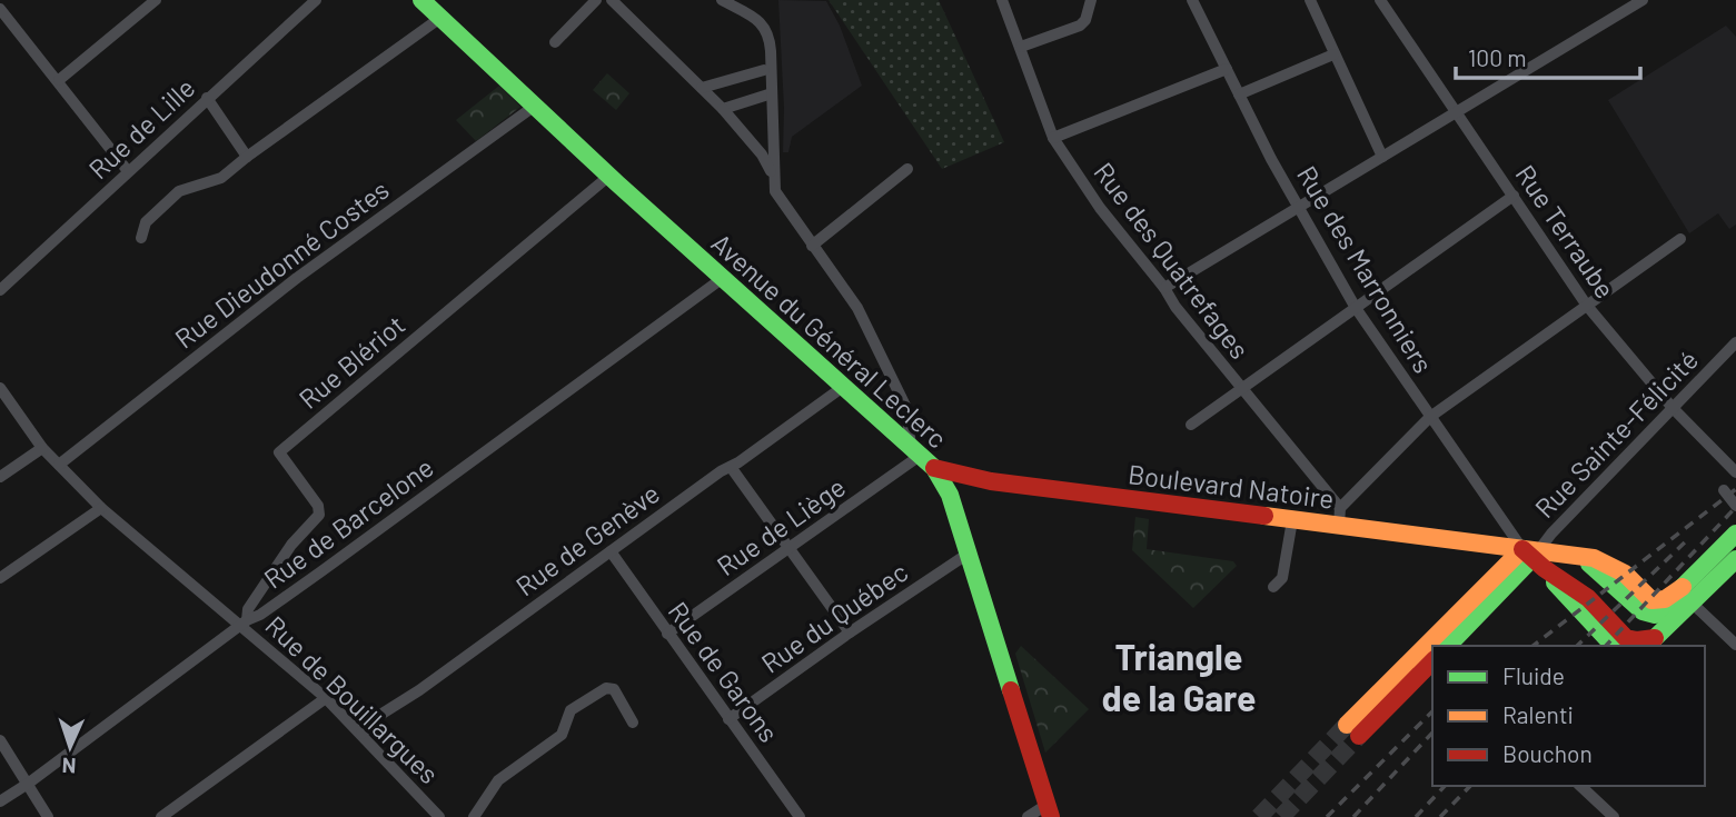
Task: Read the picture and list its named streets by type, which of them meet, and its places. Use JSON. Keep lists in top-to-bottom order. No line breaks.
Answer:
{"streets":{"main road":["Avenue du Général Leclerc","Boulevard Natoire"],"street":["Rue de Lille","Rue Terraube","Rue des Quatrefages","Rue Dieudonné Costes","Rue des Marronniers","Rue Blériot","Rue Sainte-Félicité","Rue de Barcelone","Rue de Liège","Rue de Genève","Rue du Québec","Rue de Garons","Rue de Bouillargues"]},"crossings":[["Rue Terraube","Rue Sainte-Félicité"],["Rue des Quatrefages","Boulevard Natoire"],["Rue Dieudonné Costes","Avenue du Général Leclerc"],["Rue Dieudonné Costes","Rue de Bouillargues"],["Rue des Marronniers","Rue Sainte-Félicité"],["Rue des Marronniers","Boulevard Natoire"],["Avenue du Général Leclerc","Rue Blériot"],["Avenue du Général Leclerc","Boulevard Natoire"],["Avenue du Général Leclerc","Rue de Barcelone"],["Avenue du Général Leclerc","Rue de Liège"],["Avenue du Général Leclerc","Rue de Genève"],["Avenue du Général Leclerc","Rue du Québec"],["Rue Blériot","Rue de Barcelone"],["Rue Blériot","Rue de Bouillargues"],["Rue Sainte-Félicité","Boulevard Natoire"],["Rue de Barcelone","Rue de Bouillargues"],["Rue de Liège","Rue de Garons"],["Rue de Genève","Rue de Garons"],["Rue de Genève","Rue de Bouillargues"],["Rue du Québec","Rue de Garons"]],"districts":["Triangle de la Gare"],"legend":["Fluide","Ralenti","Bouchon"],"scale_bar":"100 m","north":"bottom"}
